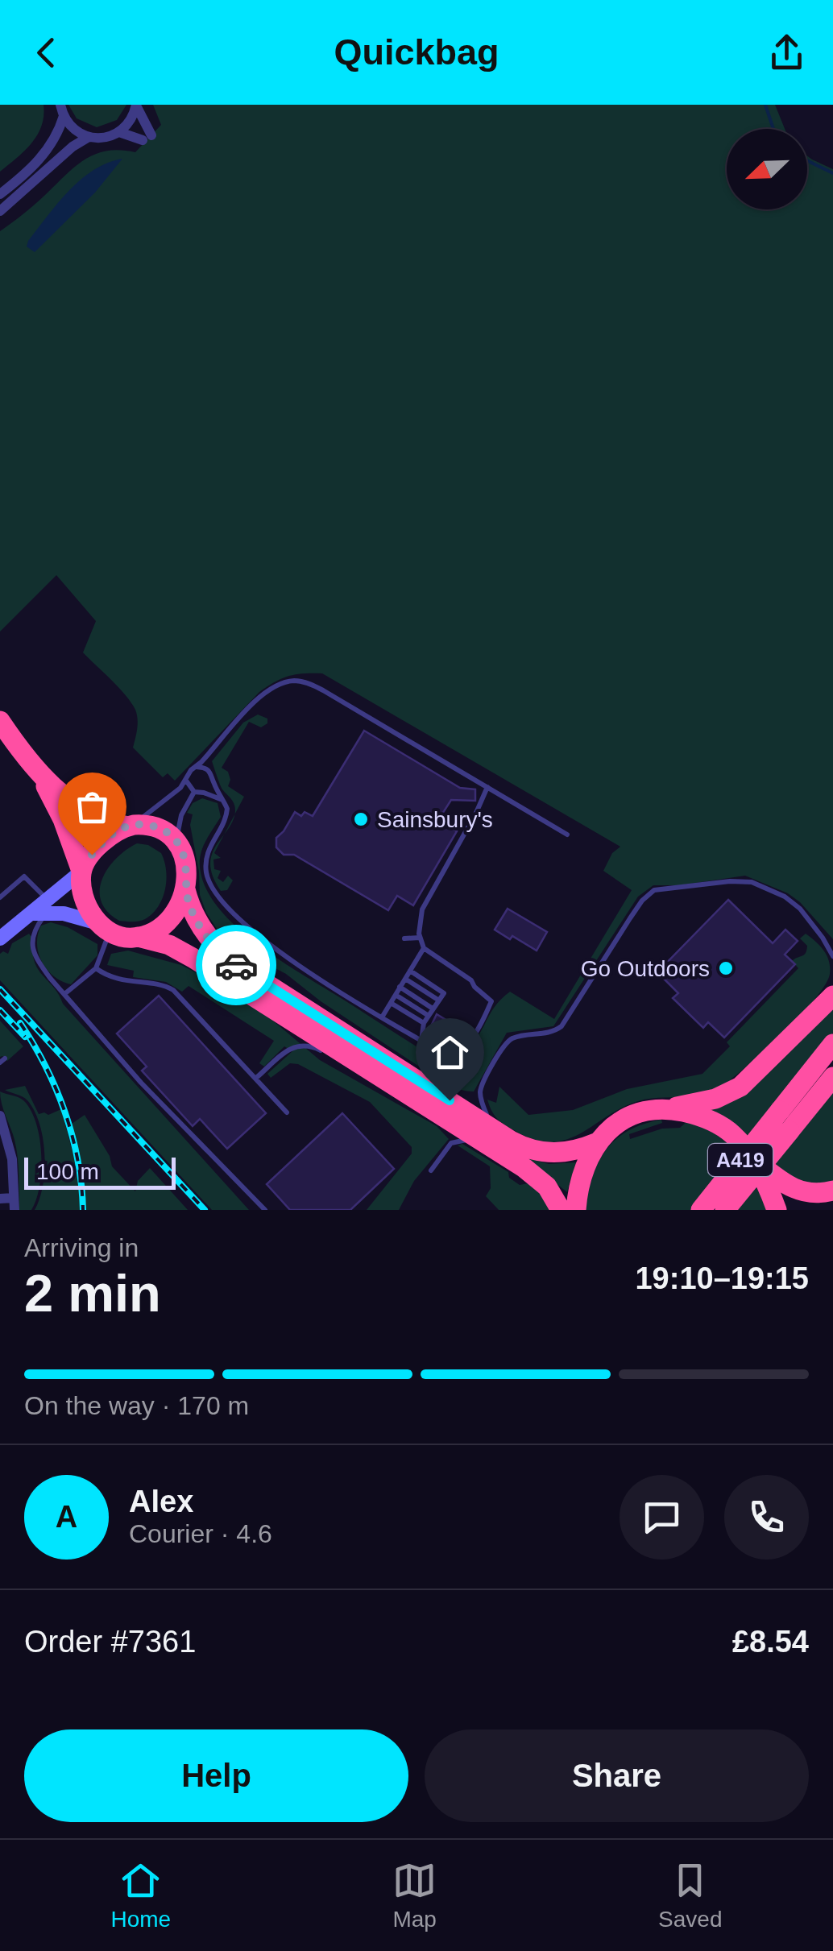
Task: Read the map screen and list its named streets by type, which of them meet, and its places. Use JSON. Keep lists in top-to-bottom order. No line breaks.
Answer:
{"streets":{"highway":["A419"]},"places":["Sainsbury's","Go Outdoors"],"scale_bar":"100 m","north":"bottom left","page":{"header":"Quickbag","scale":"100 m","heading":["2 min","Arriving in","19:10–19:15"],"panel":["Alex","Courier · 4.6","Order #7361","£8.54"],"bar":"On the way · 170 m","round":"A","buttons":["Help","Share"],"tabs":["Home","Map","Saved"]}}
